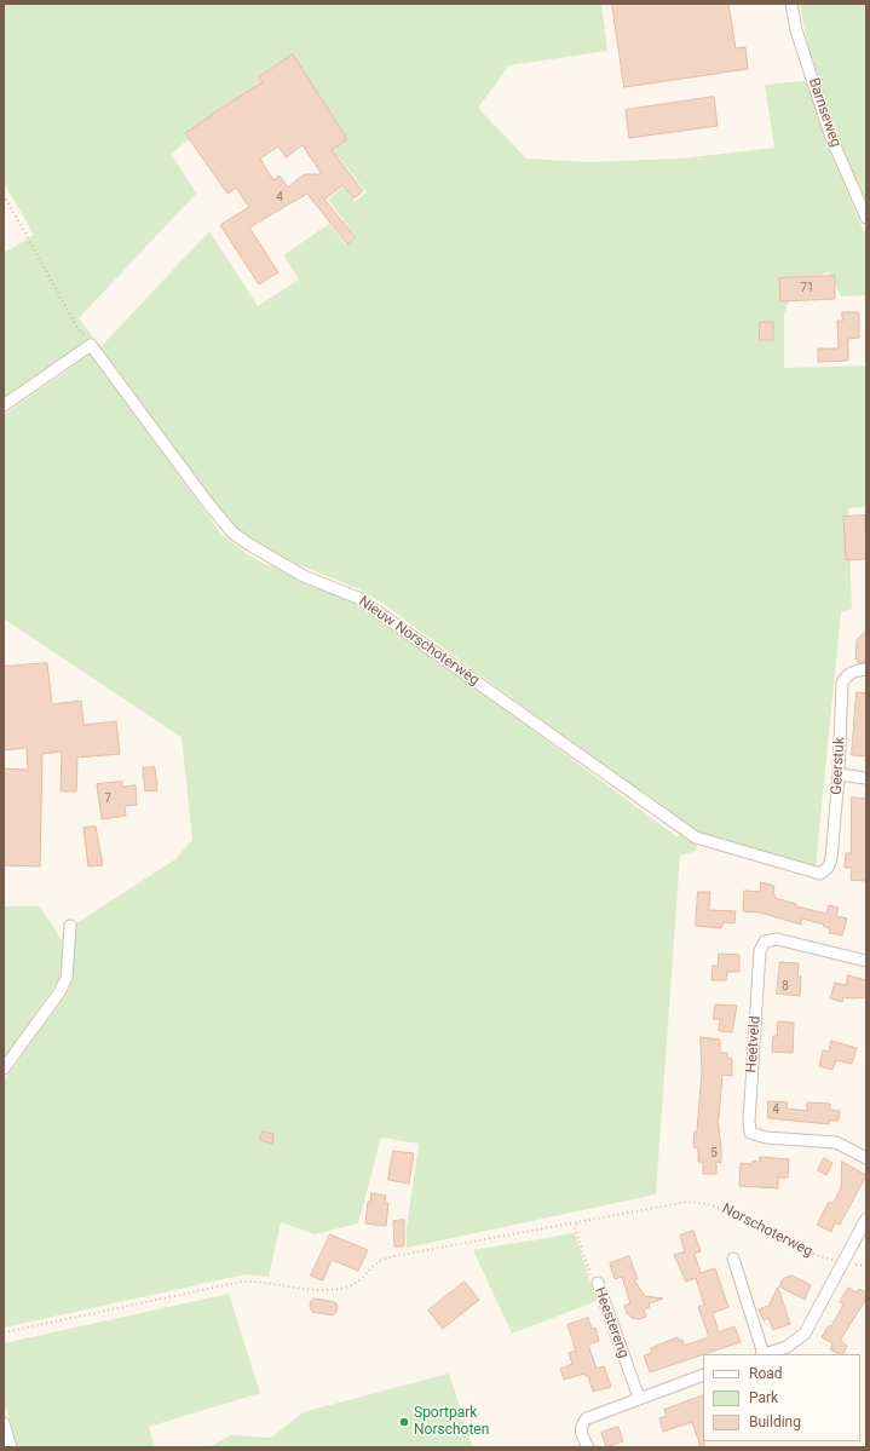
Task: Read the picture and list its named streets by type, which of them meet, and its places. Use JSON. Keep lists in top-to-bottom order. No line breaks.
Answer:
{"streets":{"street":["Barnseweg","Nieuw Norschoterweg","Geerstuk","Heetveld","Heestereng"],"path":["Norschoterweg"]},"crossings":[["Nieuw Norschoterweg","Geerstuk"],["Norschoterweg","Heestereng"]],"places":["Sportpark Norschoten"],"house_numbers":["4","71","7","8","4","5"],"legend":["Road","Park","Building"]}
